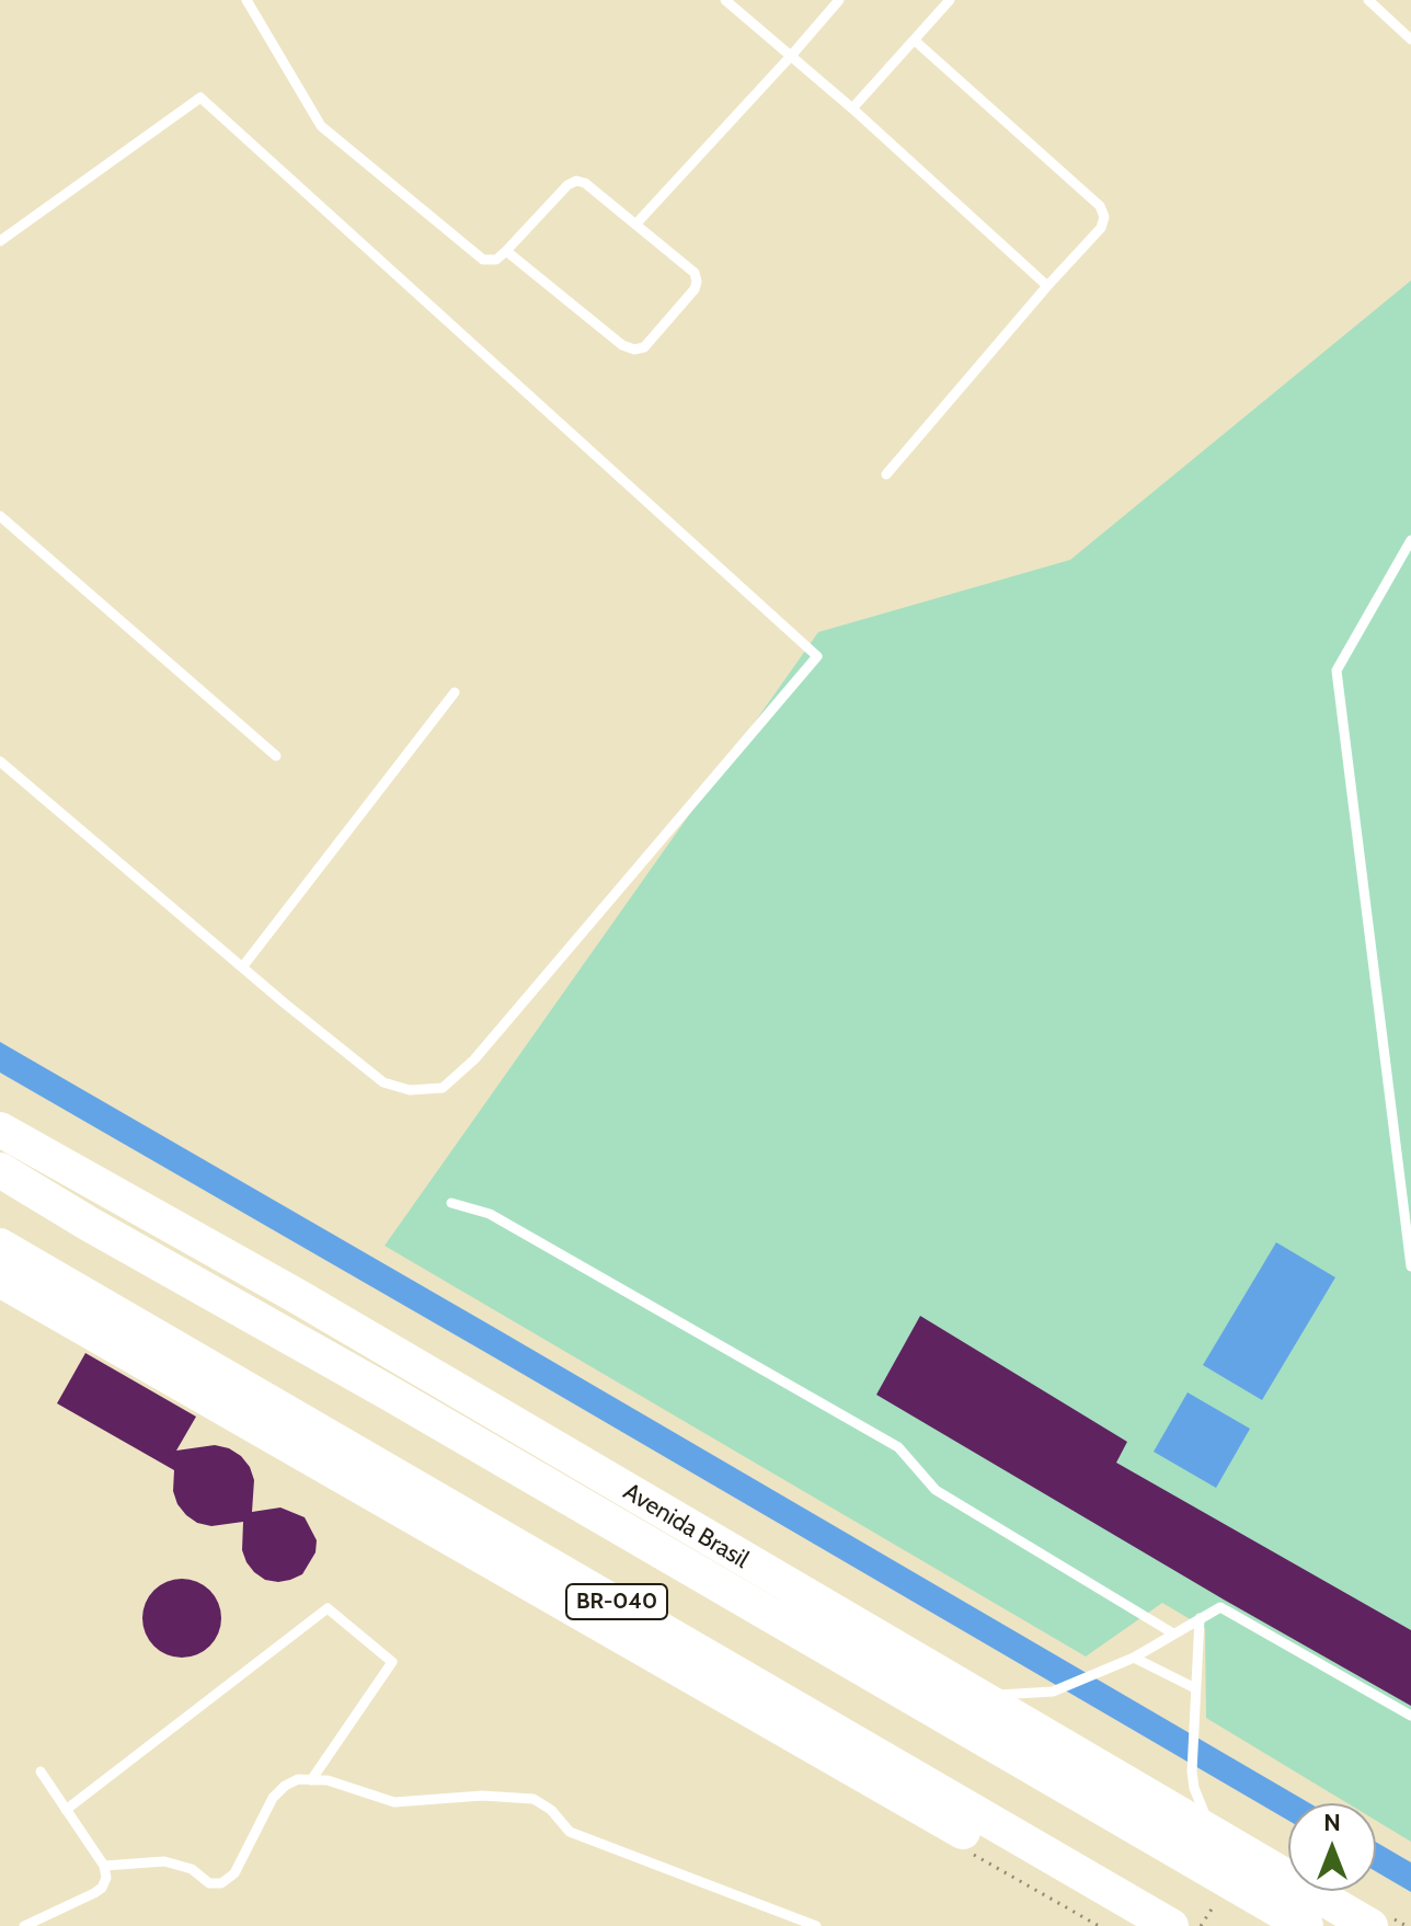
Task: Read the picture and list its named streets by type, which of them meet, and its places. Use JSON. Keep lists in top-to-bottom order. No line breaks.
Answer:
{"streets":{"highway":["Avenida Brasil","BR-040"]},"north":"top"}
